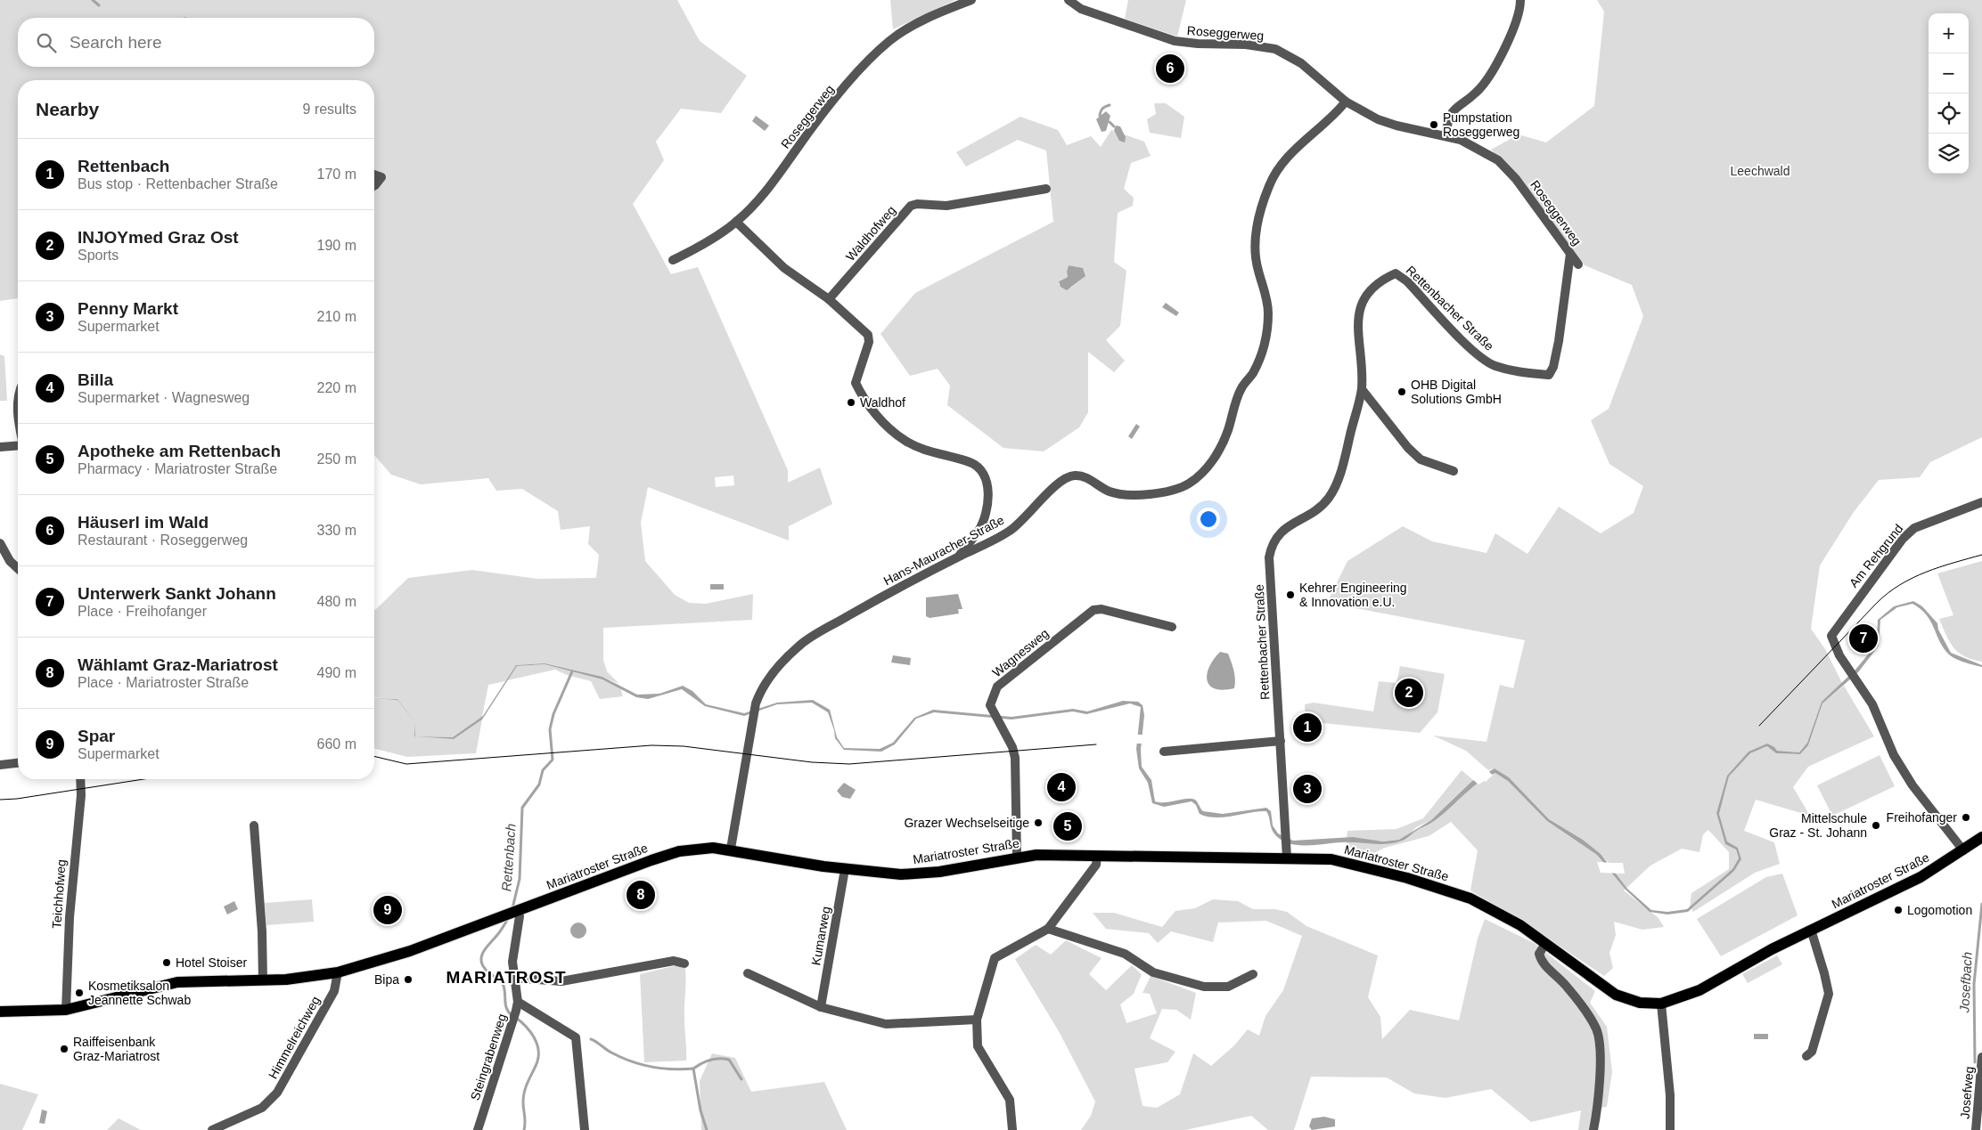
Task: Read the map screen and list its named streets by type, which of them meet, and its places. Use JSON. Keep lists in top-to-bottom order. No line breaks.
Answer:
{"streets":{"main road":["Mariatroster Straße"],"street":["Roseggerweg","Waldhofweg","Rettenbacher Straße","Hans-Mauracher-Straße","Am Rehgrund","Wagnesweg","Teichhofweg","Kumarweg","Himmelreichweg","Steingrabenweg","Josefweg"]},"crossings":[["Roseggerweg","Rettenbacher Straße"],["Roseggerweg","Hans-Mauracher-Straße"],["Rettenbacher Straße","Mariatroster Straße"],["Hans-Mauracher-Straße","Mariatroster Straße"],["Am Rehgrund","Mariatroster Straße"],["Wagnesweg","Mariatroster Straße"],["Mariatroster Straße","Teichhofweg"],["Mariatroster Straße","Kumarweg"],["Mariatroster Straße","Himmelreichweg"],["Mariatroster Straße","Steingrabenweg"]],"districts":["MARIATROST"],"water":["Rettenbach","Josefbach"],"parks":["Leechwald"],"places":["Pumpstation Roseggerweg","OHB Digital Solutions GmbH","Waldhof","Kehrer Engineering & Innovation e.U.","Freihofanger","Grazer Wechselseitige","Mittelschule Graz - St. Johann","Logomotion","Hotel Stoiser","Bipa","Kosmetiksalon Jeannette Schwab","Raiffeisenbank Graz-Mariatrost"],"page":{"map_buttons":["+","−"],"search":"Search here","pins":["6","7","2","1","4","3","5","8","9"],"heading":["Nearby","9 results"],"list":[{"mark":"1","name":"Rettenbach","note":"Bus stop · Rettenbacher Straße","value":"170 m"},{"mark":"2","name":"INJOYmed Graz Ost","note":"Sports","value":"190 m"},{"mark":"3","name":"Penny Markt","note":"Supermarket","value":"210 m"},{"mark":"4","name":"Billa","note":"Supermarket · Wagnesweg","value":"220 m"},{"mark":"5","name":"Apotheke am Rettenbach","note":"Pharmacy · Mariatroster Straße","value":"250 m"},{"mark":"6","name":"Häuserl im Wald","note":"Restaurant · Roseggerweg","value":"330 m"},{"mark":"7","name":"Unterwerk Sankt Johann","note":"Place · Freihofanger","value":"480 m"},{"mark":"8","name":"Wählamt Graz-Mariatrost","note":"Place · Mariatroster Straße","value":"490 m"},{"mark":"9","name":"Spar","note":"Supermarket","value":"660 m"}]}}
